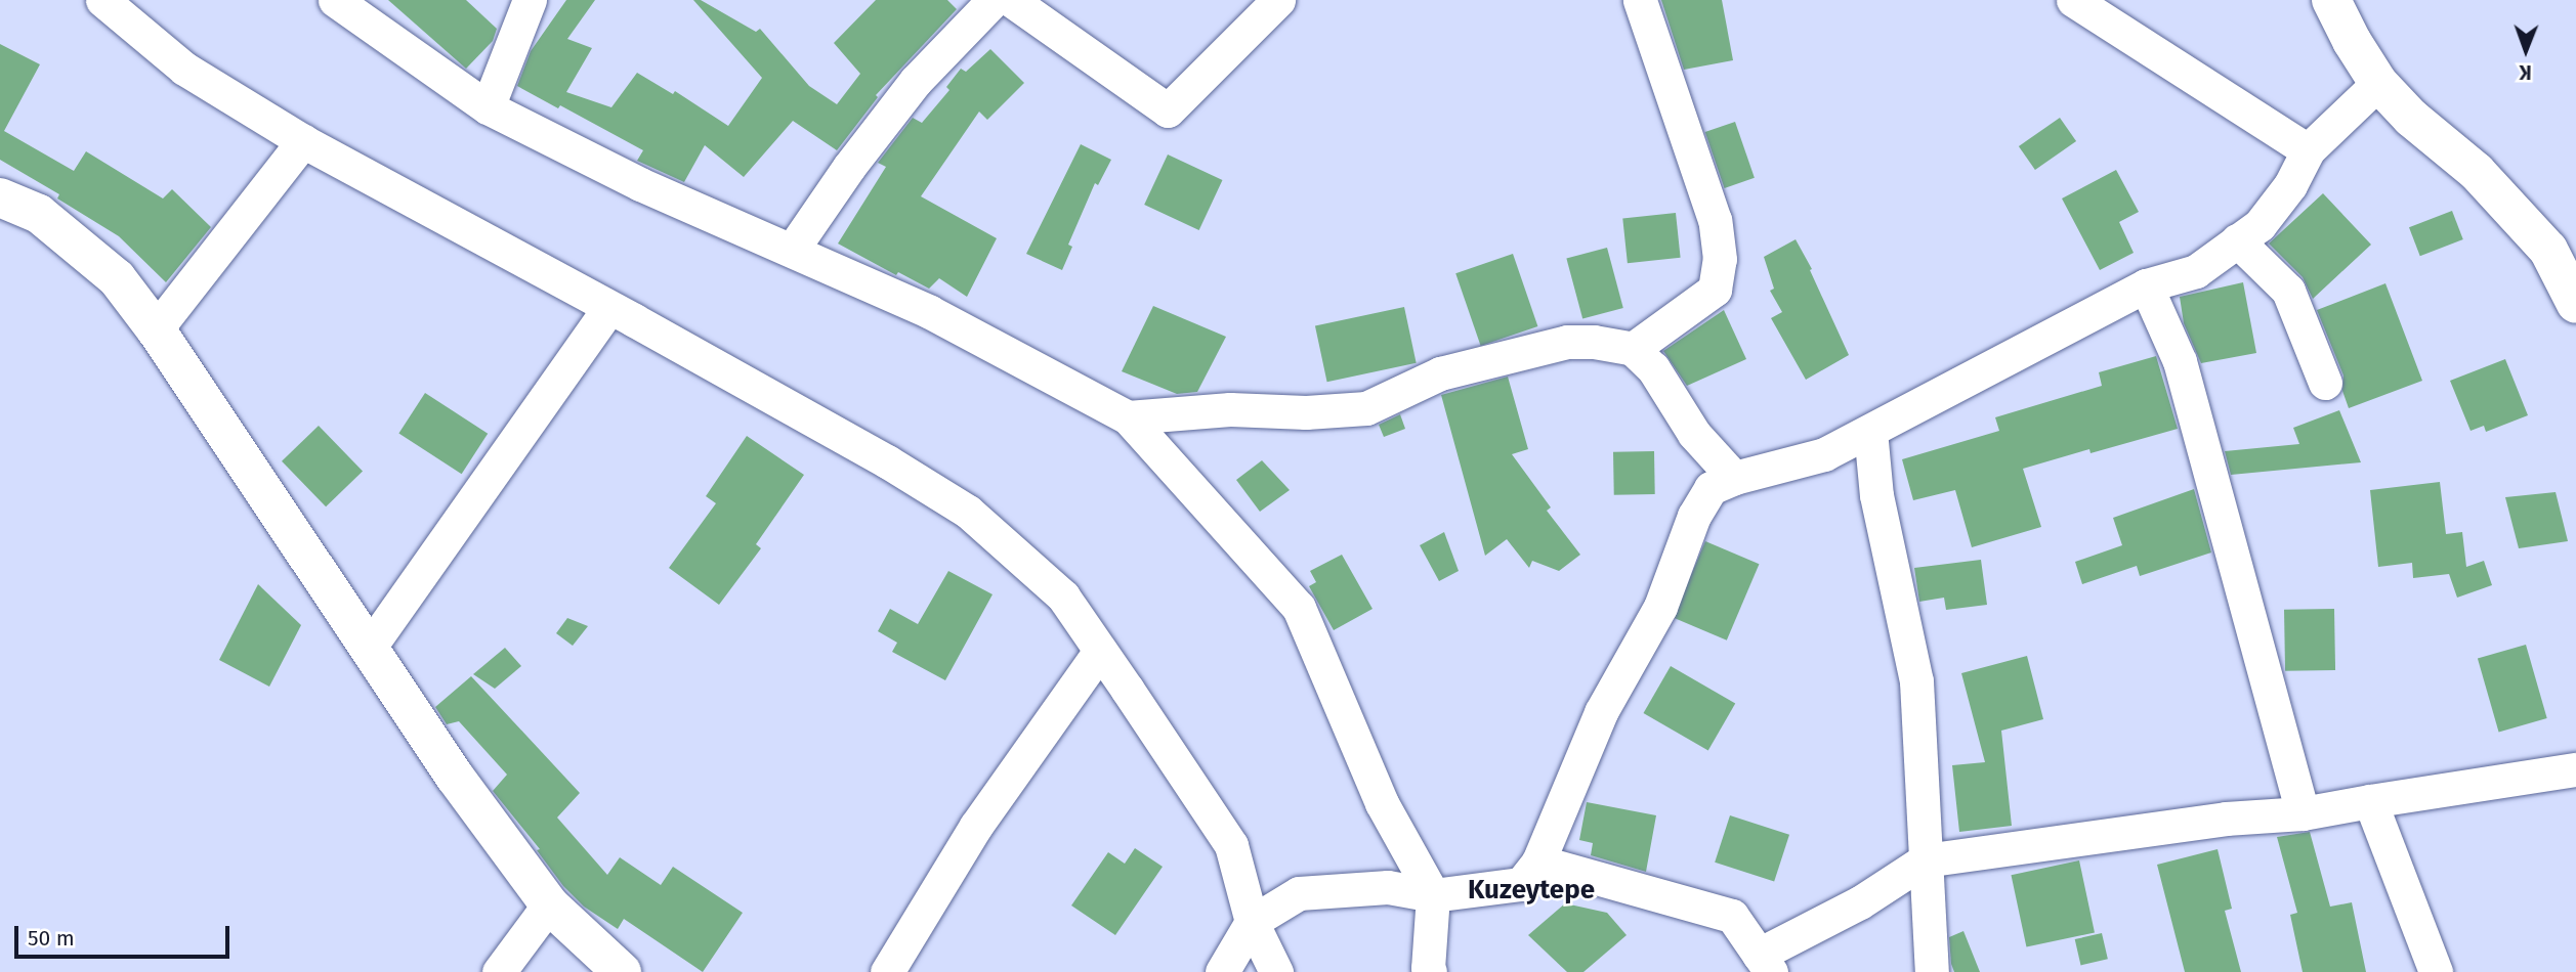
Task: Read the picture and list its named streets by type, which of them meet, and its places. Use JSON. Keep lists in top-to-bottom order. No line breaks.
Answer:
{"districts":["Kuzeytepe"],"scale_bar":"50 m","north":"bottom"}
